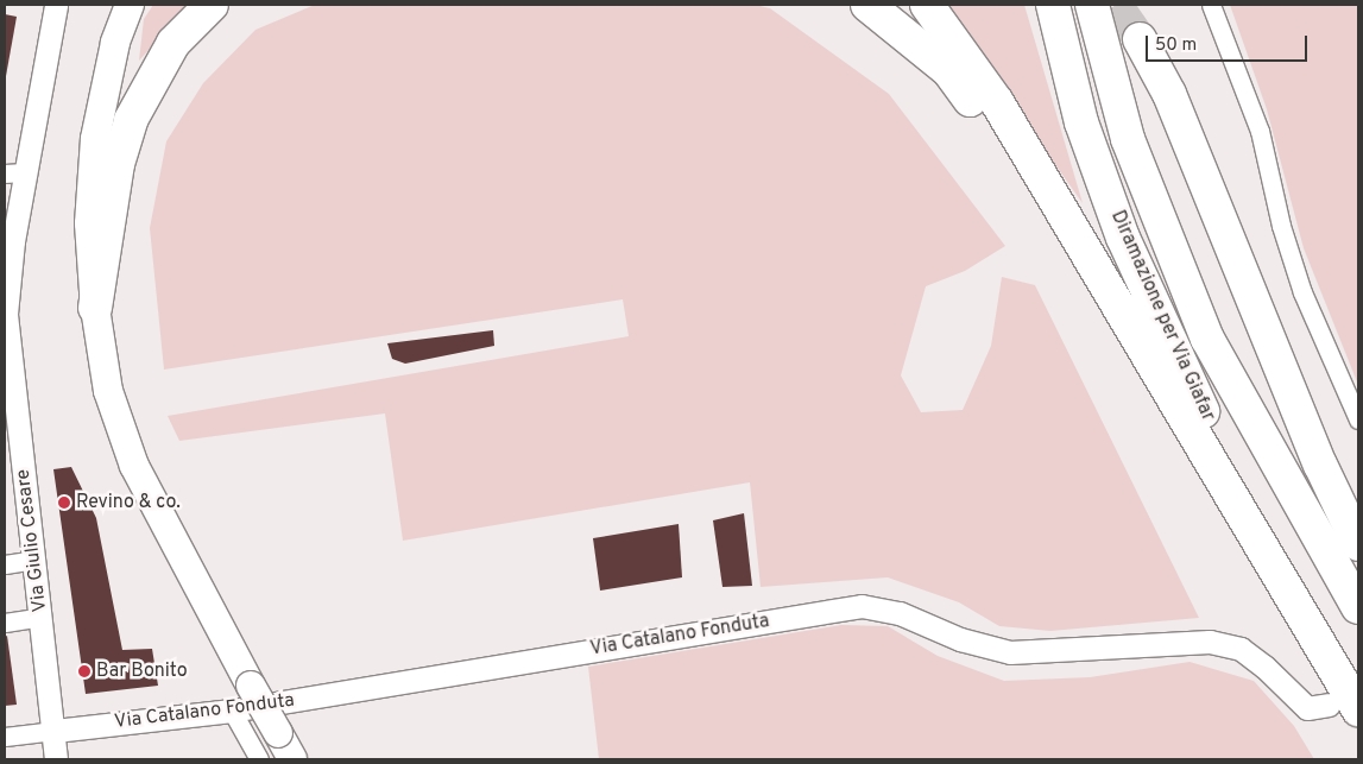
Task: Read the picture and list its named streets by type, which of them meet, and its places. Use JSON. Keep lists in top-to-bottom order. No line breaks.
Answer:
{"streets":{"highway":["Diramazione per Via Giafar"],"street":["Via Giulio Cesare","Via Catalano Fonduta"]},"crossings":[["Via Giulio Cesare","Via Catalano Fonduta"]],"places":["Revino & co.","Bar Bonito"],"scale_bar":"50 m"}
